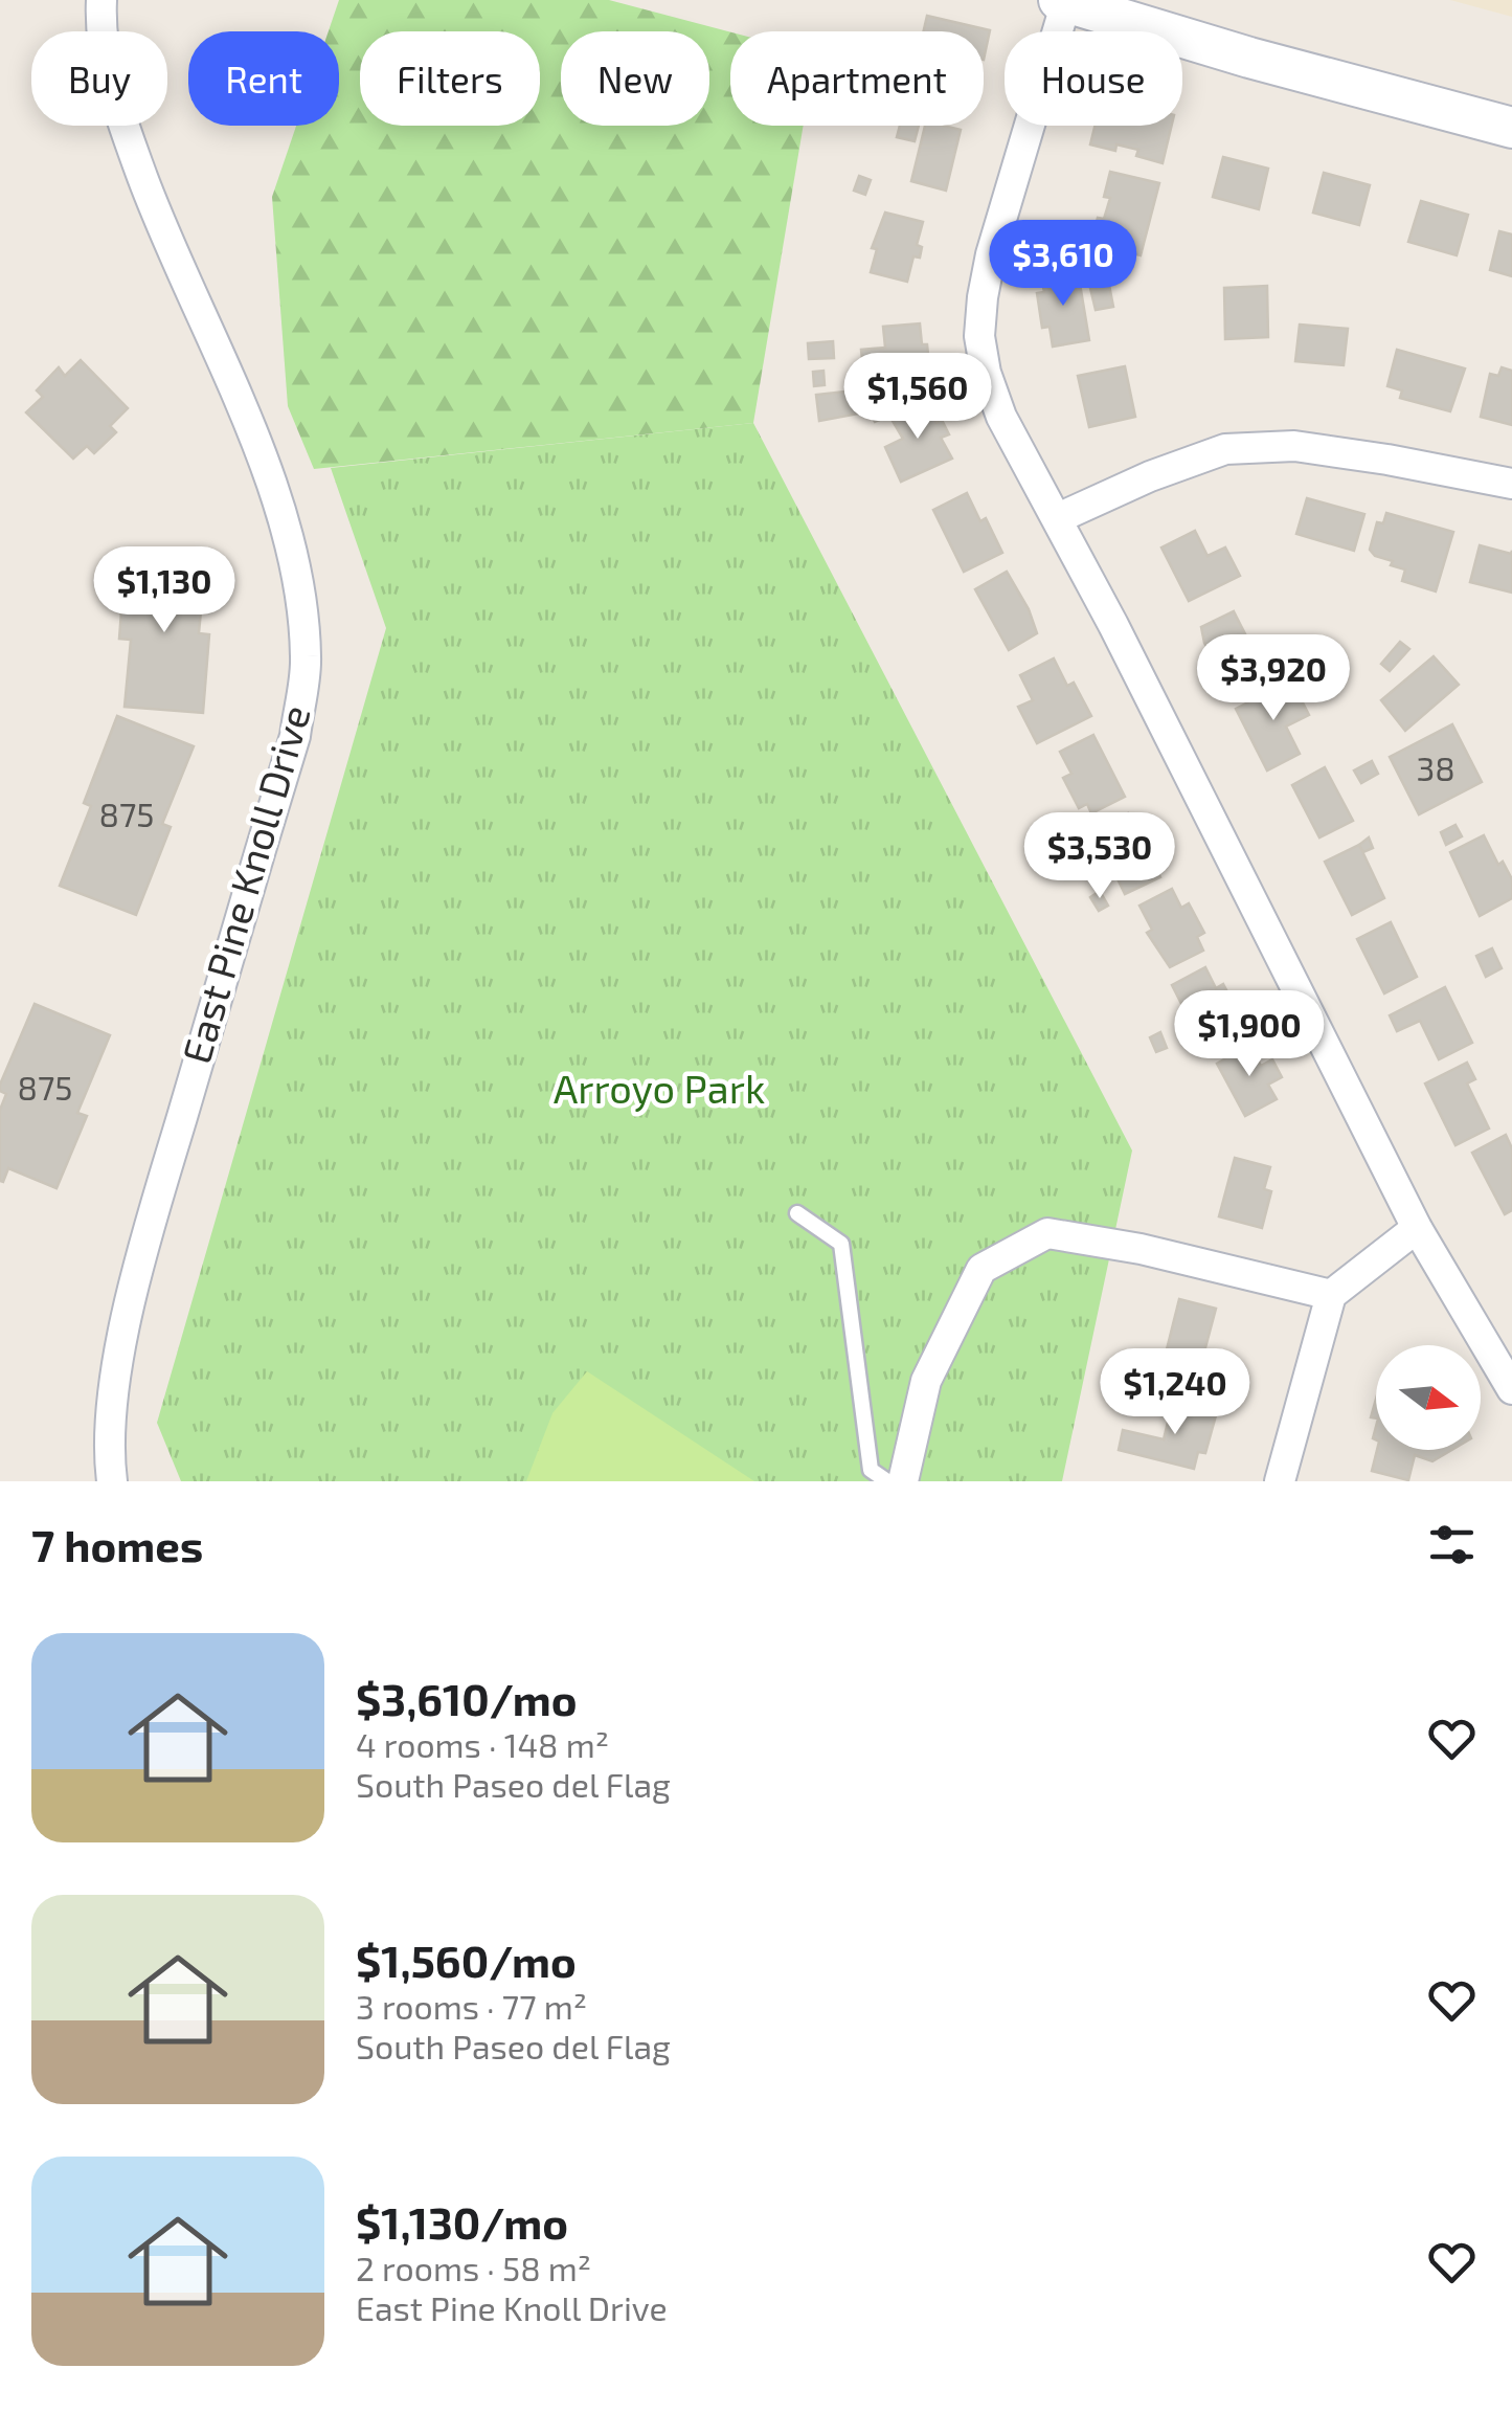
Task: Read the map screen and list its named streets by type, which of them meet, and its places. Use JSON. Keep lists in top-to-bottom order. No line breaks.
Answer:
{"streets":{"street":["East Pine Knoll Drive"]},"parks":["Arroyo Park"],"house_numbers":["38","875","875"],"north":"right","page":{"chip":["Buy","Rent","Filters","New","Apartment","House"],"price":["$3,610","$1,560","$1,130","$3,920","$3,530","$1,900","$1,240"],"heading":"7 homes","list":[{"name":"$3,610/mo","note":"4 rooms · 148 m² · South Paseo del Flag"},{"name":"$1,560/mo","note":"3 rooms · 77 m² · South Paseo del Flag"},{"name":"$1,130/mo","note":"2 rooms · 58 m² · East Pine Knoll Drive"}]}}
